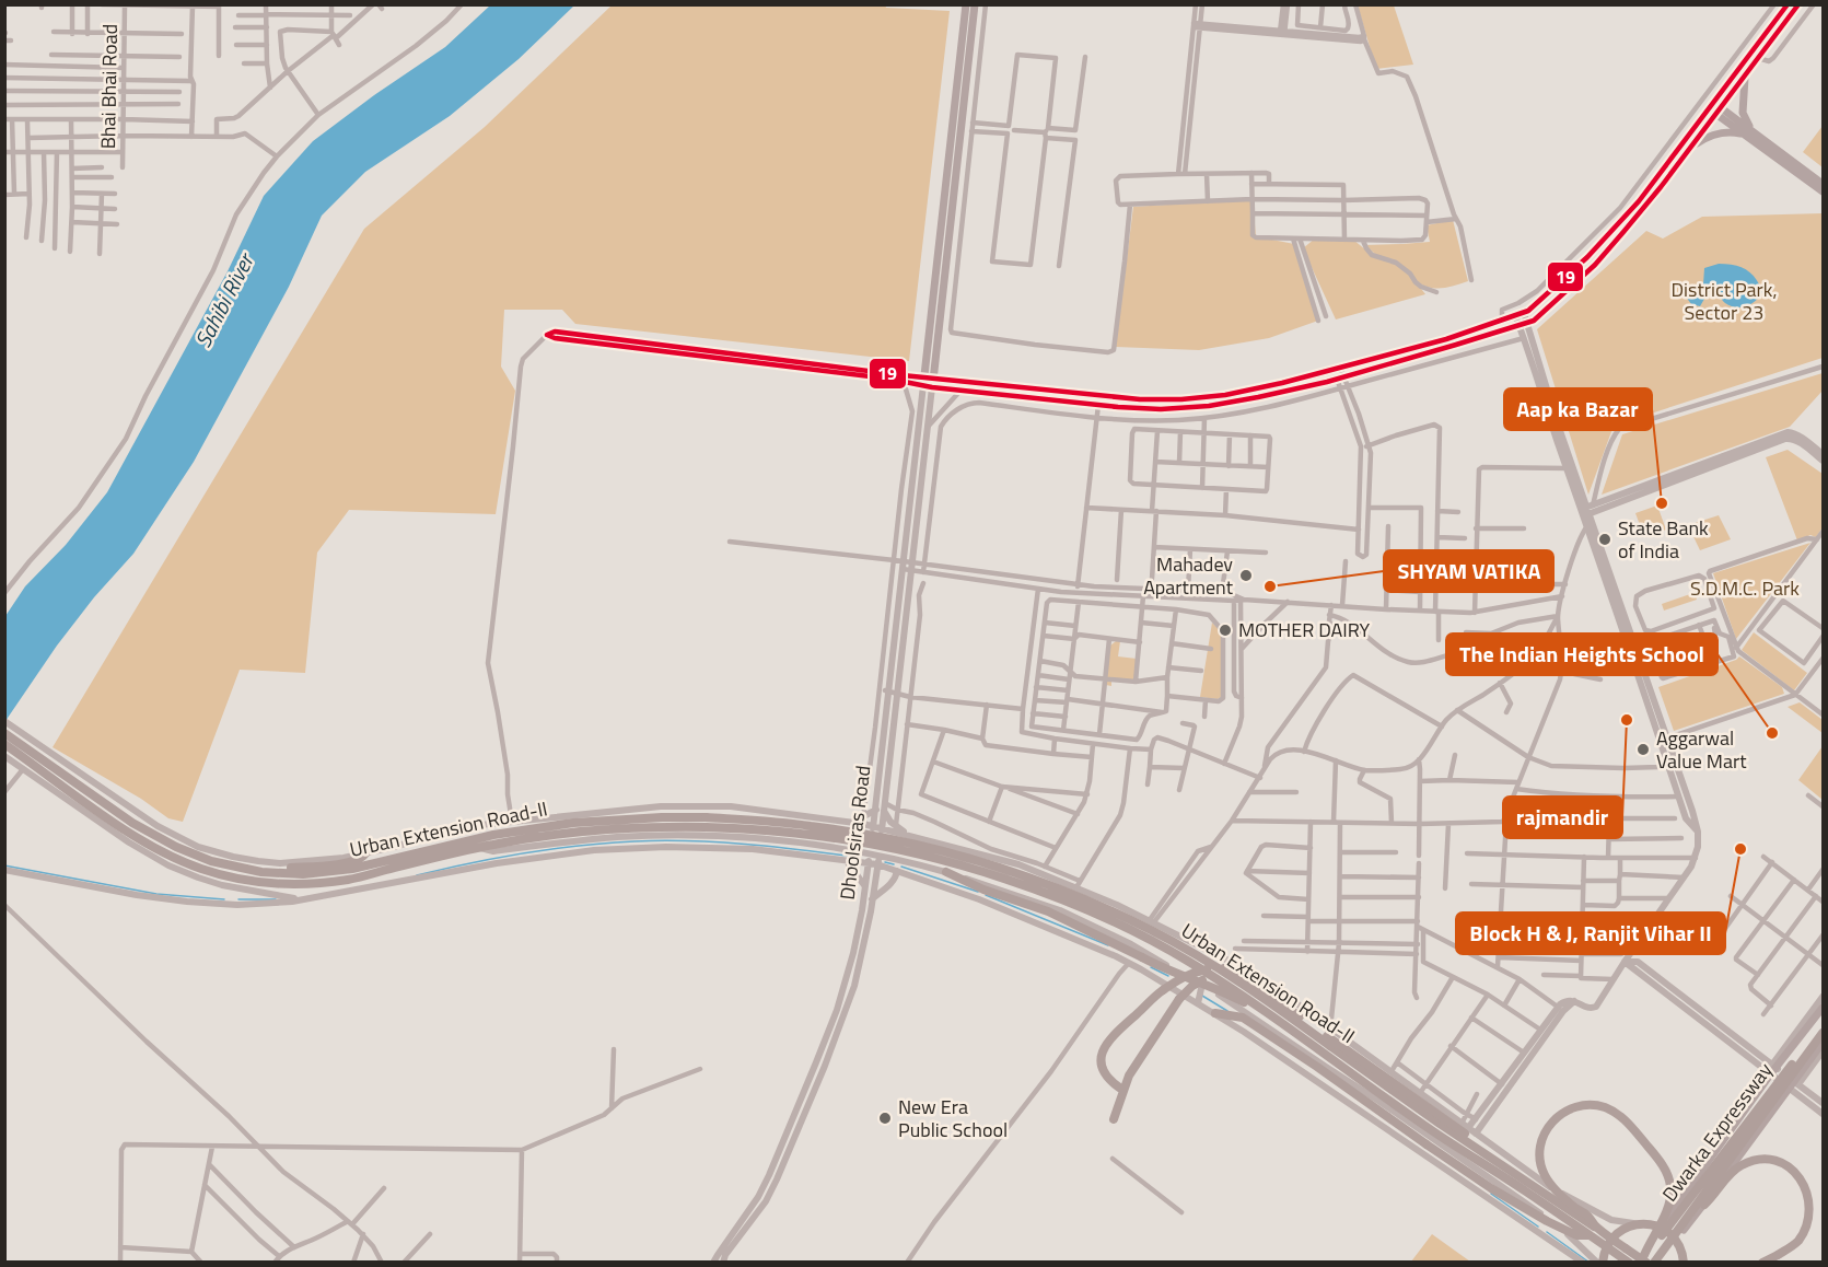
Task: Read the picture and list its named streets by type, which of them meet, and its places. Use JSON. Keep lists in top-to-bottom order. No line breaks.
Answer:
{"streets":{"highway":["Urban Extension Road-II","Dwarka Expressway"],"street":["Bhai Bhai Road","Dhoolsiras Road"]},"crossings":[["Urban Extension Road-II","Dwarka Expressway"]],"water":["Sahibi River"],"parks":["District Park, Sector 23","S.D.M.C. Park"],"places":["Aap ka Bazar","State Bank of India","Mahadev Apartment","SHYAM VATIKA","MOTHER DAIRY","rajmandir","The Indian Heights School","Aggarwal Value Mart","Block H & J, Ranjit Vihar II","New Era Public School"],"lines":["transit line 19"]}
